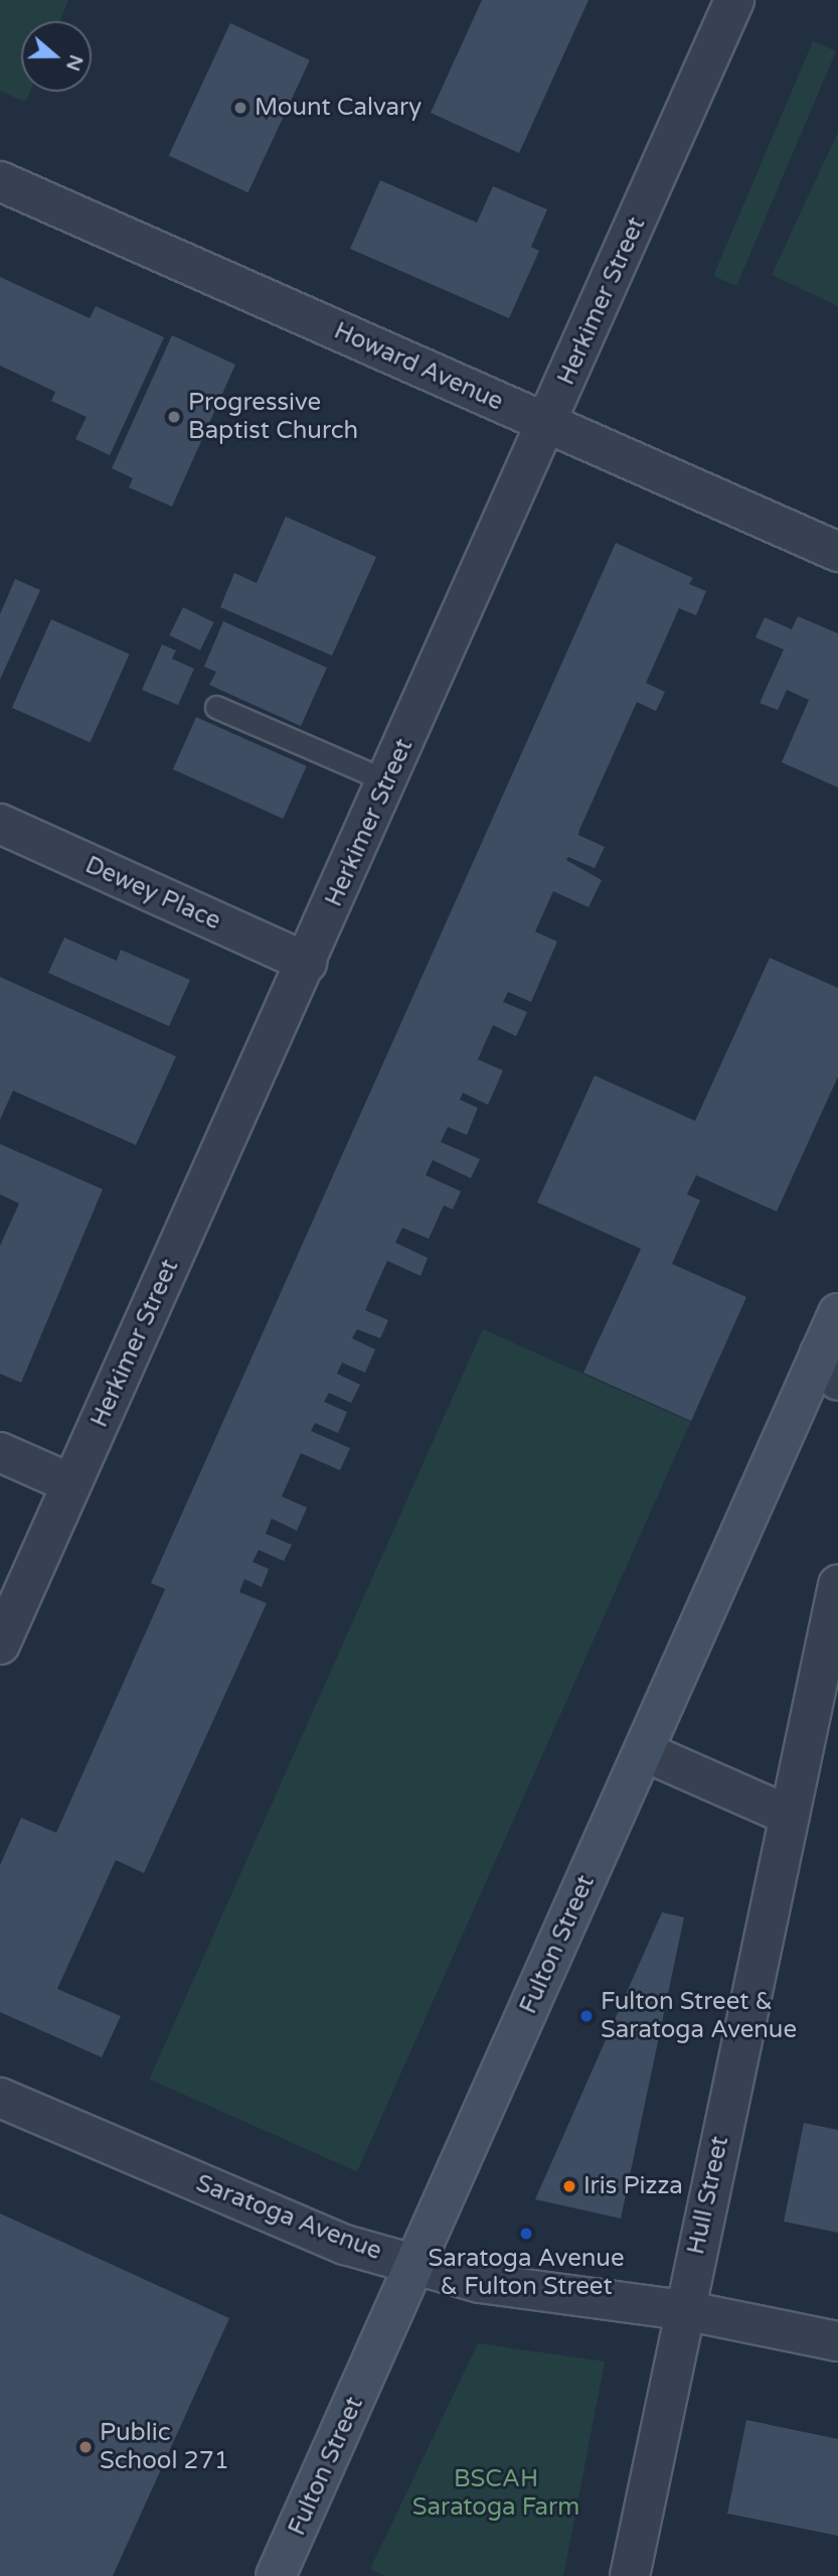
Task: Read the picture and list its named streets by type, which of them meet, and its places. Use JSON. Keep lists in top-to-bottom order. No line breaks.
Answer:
{"streets":{"main road":["Fulton Street"],"street":["Herkimer Street","Howard Avenue","Dewey Place","Hull Street","Saratoga Avenue"]},"crossings":[["Herkimer Street","Howard Avenue"],["Herkimer Street","Dewey Place"],["Fulton Street","Saratoga Avenue"],["Hull Street","Saratoga Avenue"]],"parks":["BSCAH Saratoga Farm"],"places":["Mount Calvary","Progressive Baptist Church","Fulton Street & Saratoga Avenue","Iris Pizza","Saratoga Avenue & Fulton Street","Public School 271"],"north":"right"}
